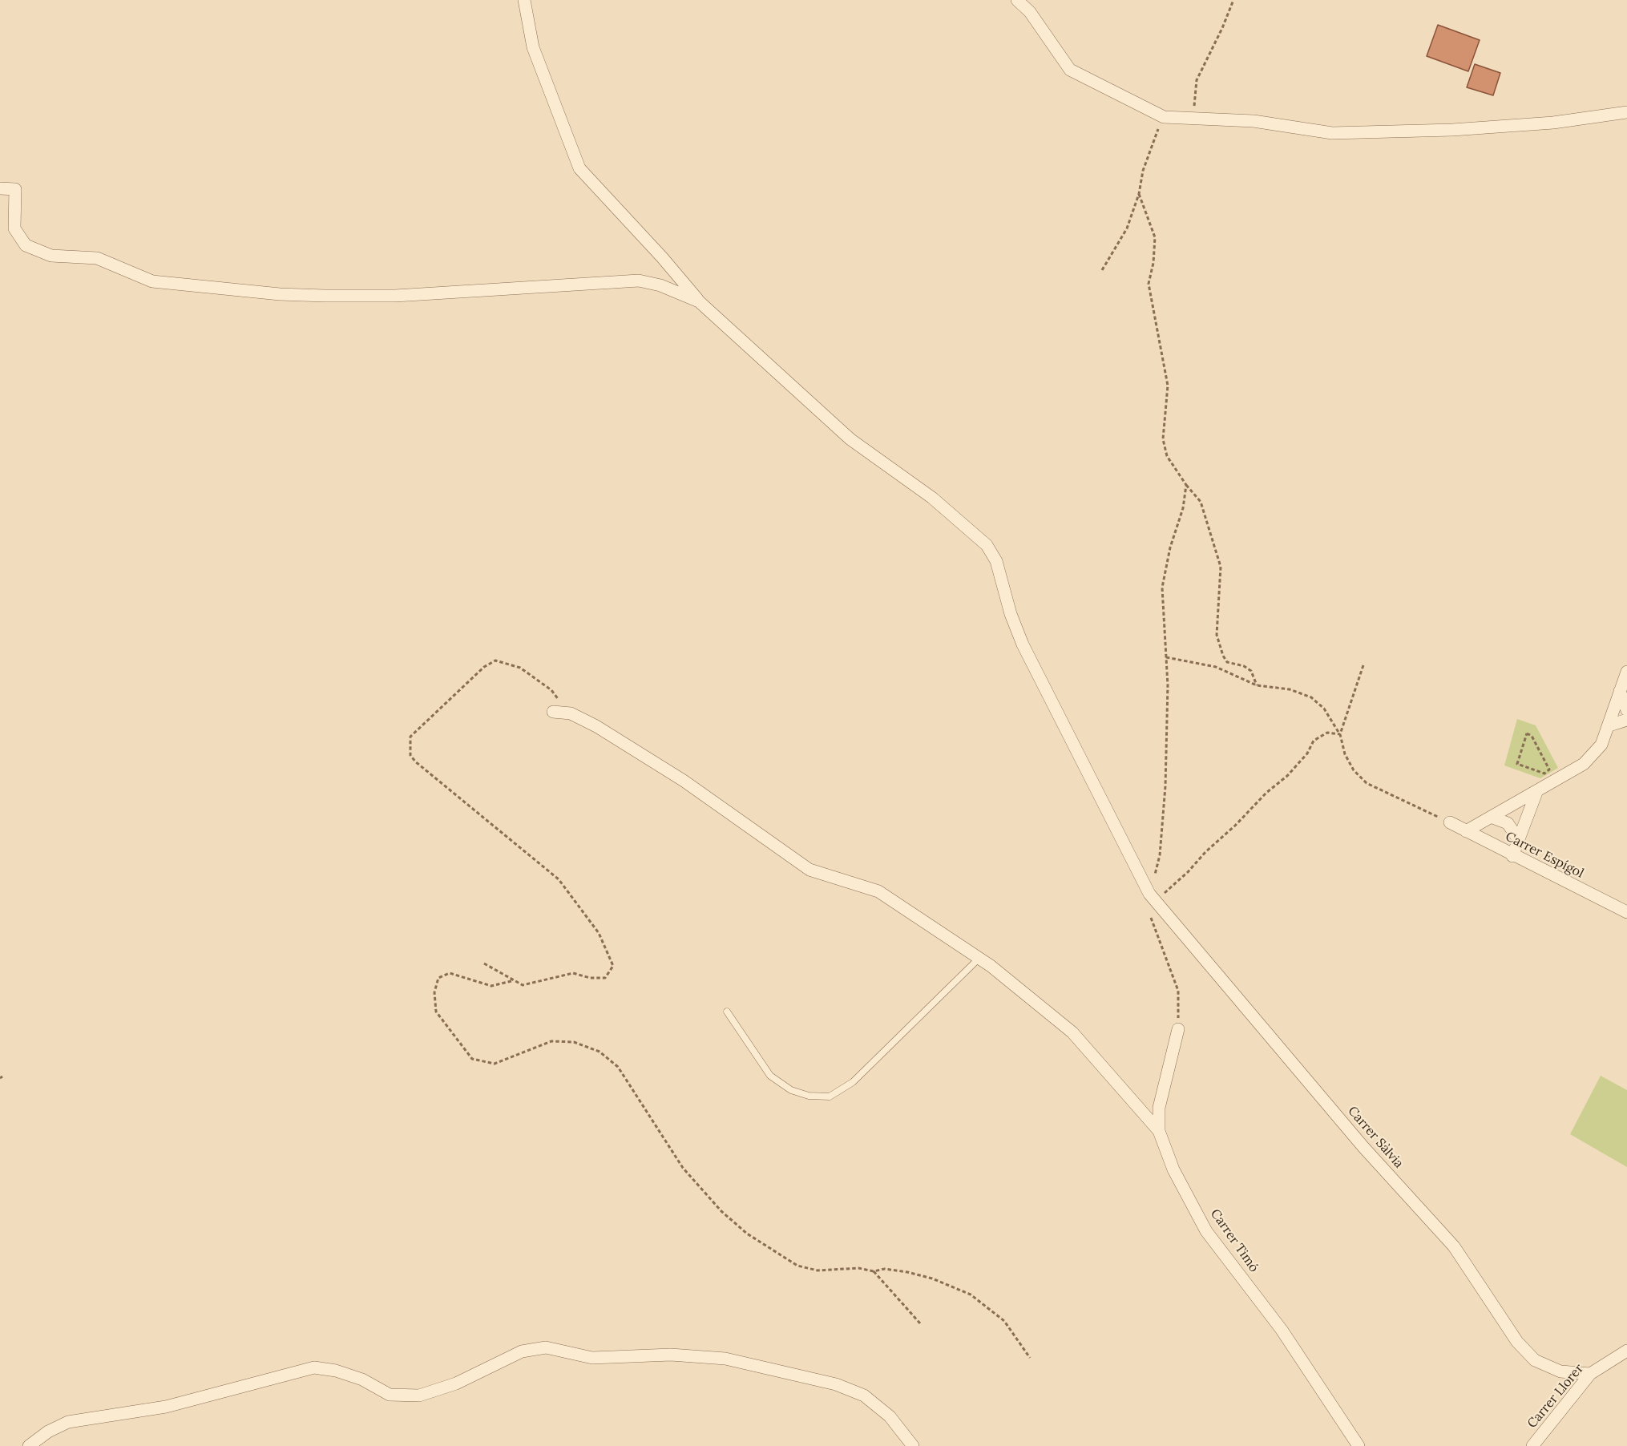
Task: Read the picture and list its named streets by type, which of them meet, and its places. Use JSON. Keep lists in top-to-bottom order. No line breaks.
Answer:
{"streets":{"street":["Carrer Espígol","Carrer Sàlvia","Carrer Timó","Carrer Llorer"]},"crossings":[["Carrer Sàlvia","Carrer Llorer"]]}
